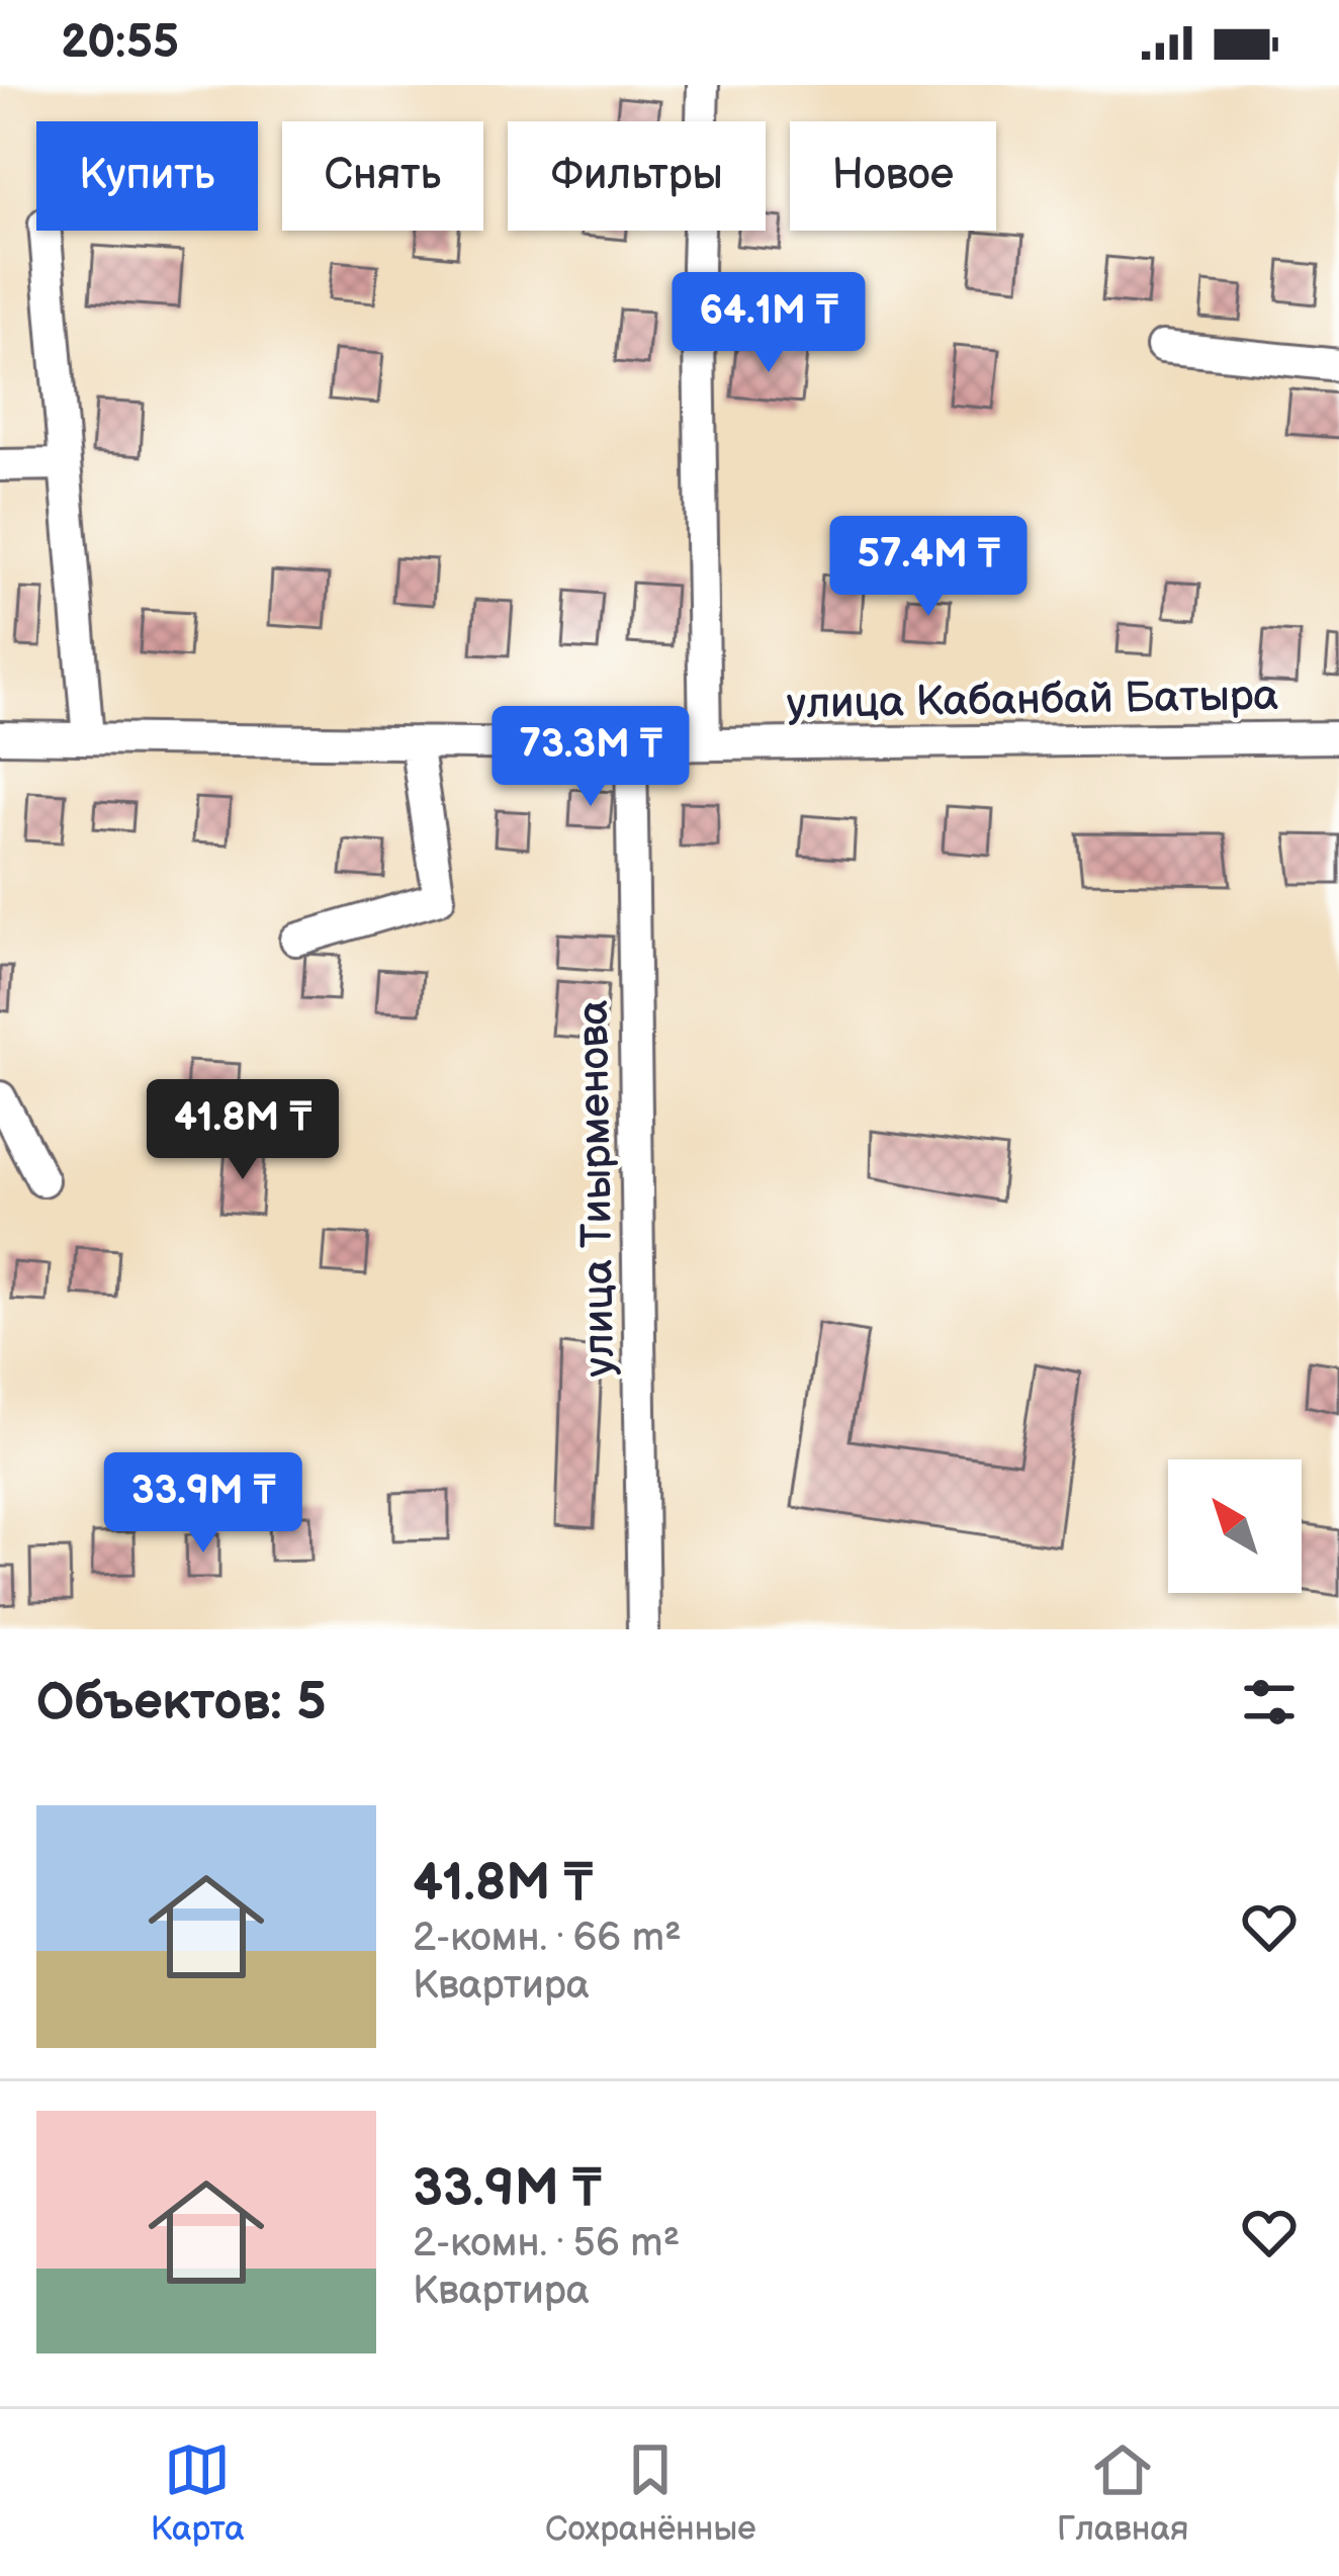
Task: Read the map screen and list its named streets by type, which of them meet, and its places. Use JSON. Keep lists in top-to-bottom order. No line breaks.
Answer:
{"streets":{"street":["улица Кабанбай Батыра","улица Тиырменова"]},"crossings":[["улица Кабанбай Батыра","улица Тиырменова"]],"north":"top left","page":{"status":"20:55","chip":["Купить","Снять","Фильтры","Новое"],"price":["64.1M ₸","57.4M ₸","73.3M ₸","41.8M ₸","33.9M ₸"],"heading":"Объектов: 5","list":[{"name":"41.8M ₸","note":"2-комн. · 66 m² · Квартира"},{"name":"33.9M ₸","note":"2-комн. · 56 m² · Квартира"}],"tabs":["Карта","Сохранённые","Главная"]}}
